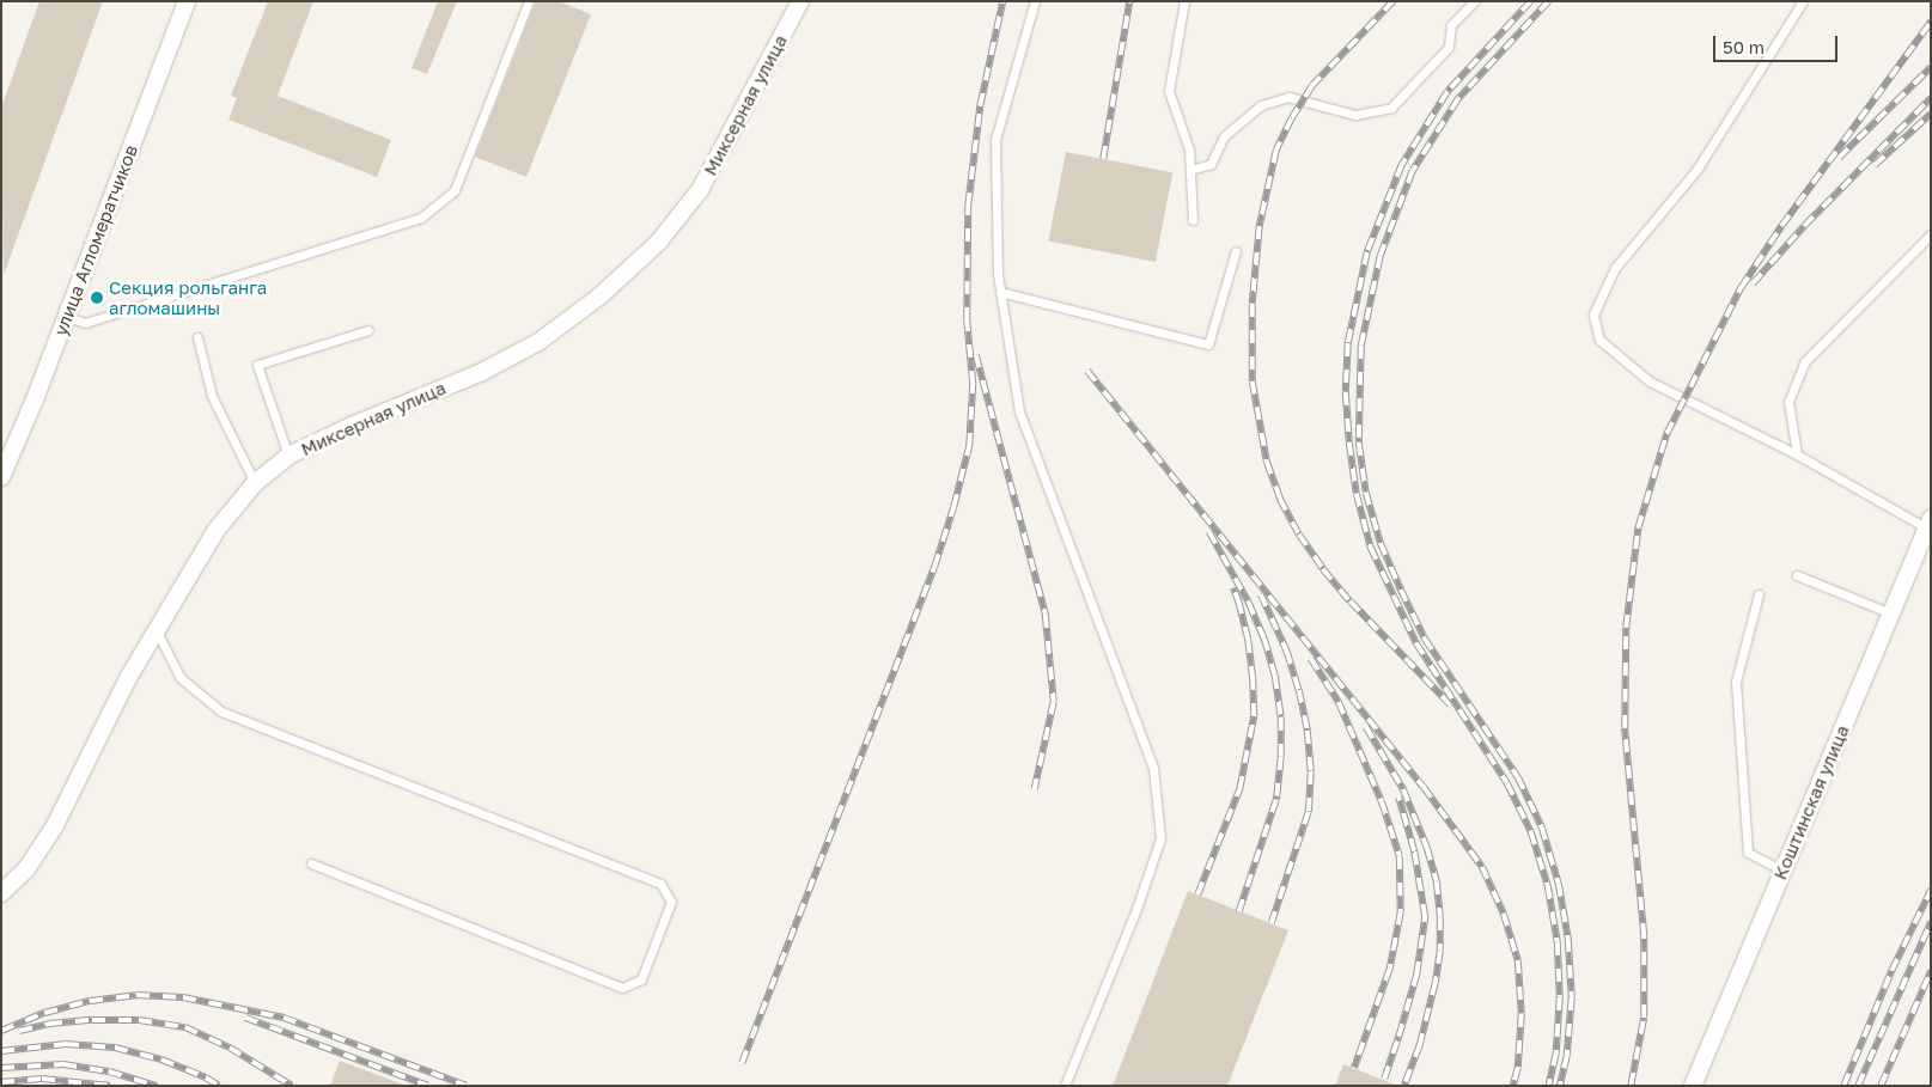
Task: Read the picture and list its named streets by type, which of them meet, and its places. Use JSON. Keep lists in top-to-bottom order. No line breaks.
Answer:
{"streets":{"street":["Миксерная улица","улица Агломератчиков","Коштинская улица"]},"places":["Секция рольганга агломашины"],"scale_bar":"50 m"}
